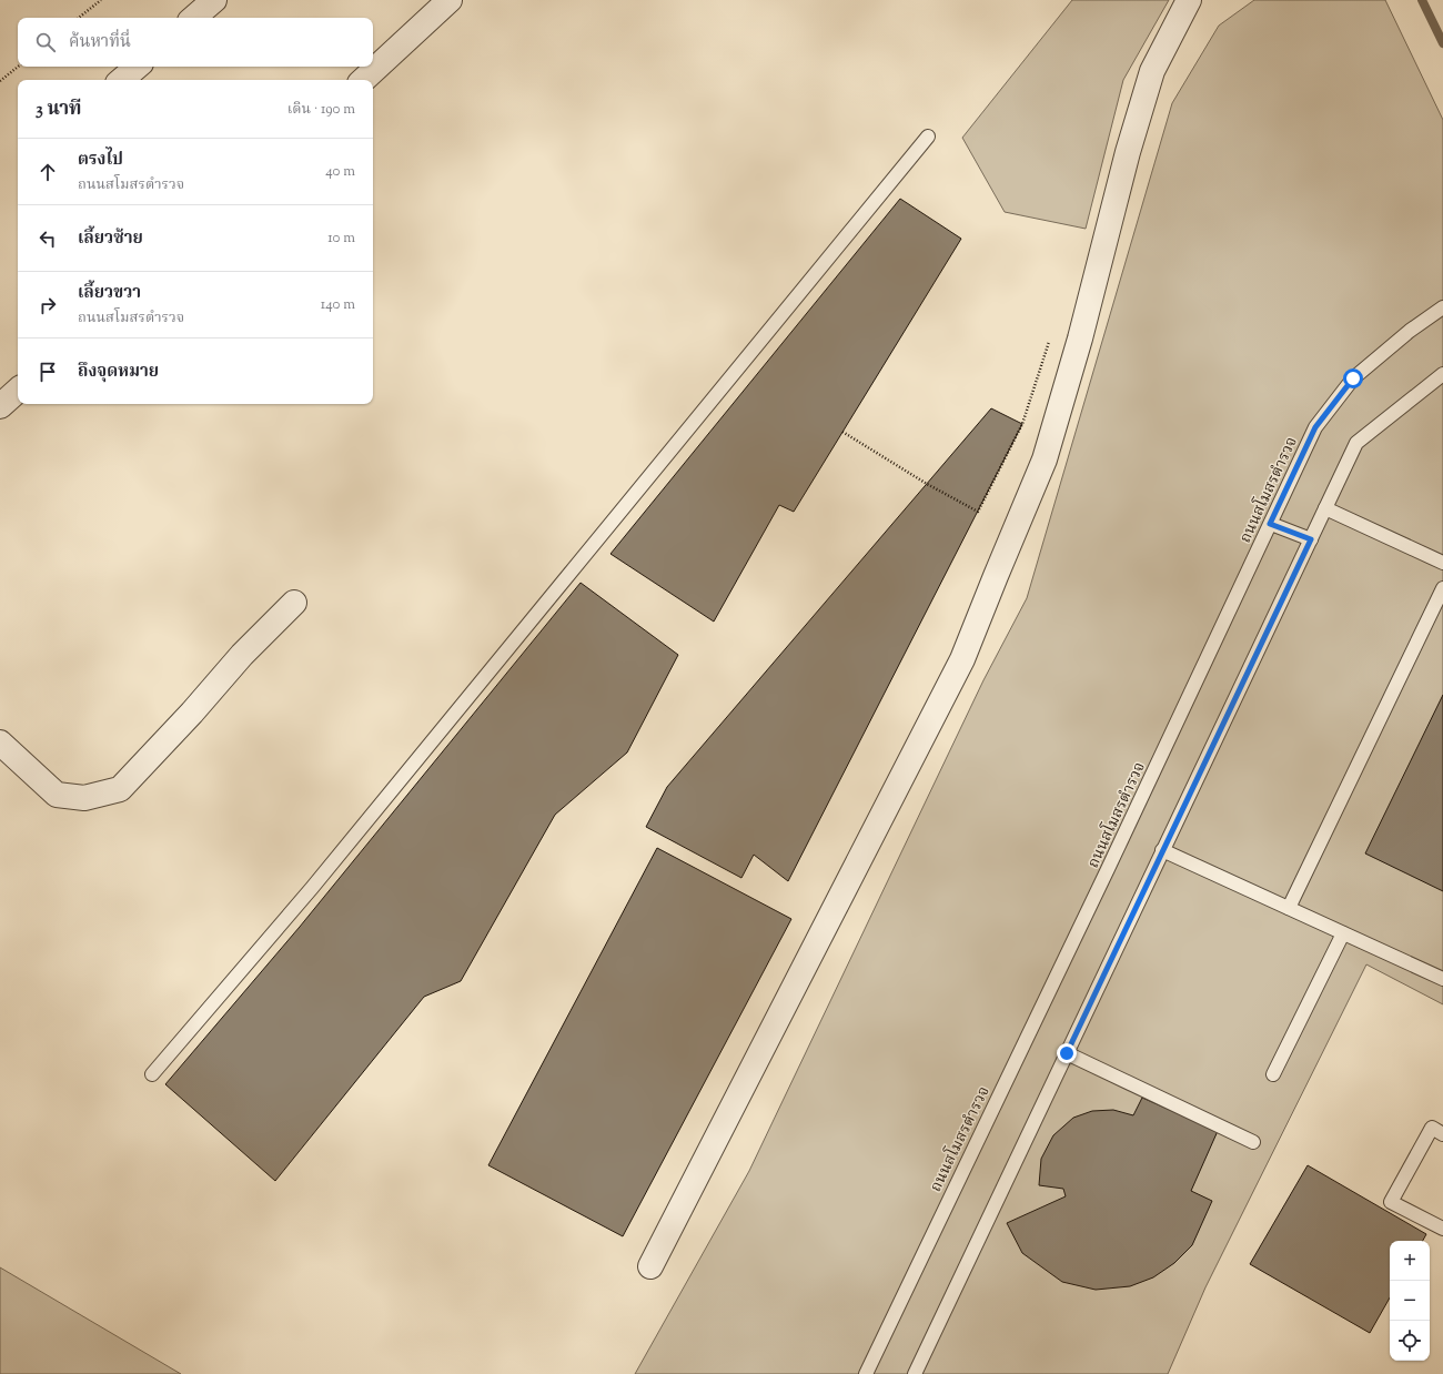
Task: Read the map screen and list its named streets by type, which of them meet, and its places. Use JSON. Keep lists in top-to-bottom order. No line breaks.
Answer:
{"streets":{"lane":["ถนนสโมสรตำรวจ"]},"page":{"search":"ค้นหาที่นี่","heading":["3 นาที","เดิน · 190 m"],"list":[["ตรงไป","ถนนสโมสรตำรวจ","40 m"],["เลี้ยวซ้าย","10 m"],["เลี้ยวขวา","ถนนสโมสรตำรวจ","140 m"],"ถึงจุดหมาย"],"map_buttons":["+","−"]}}
